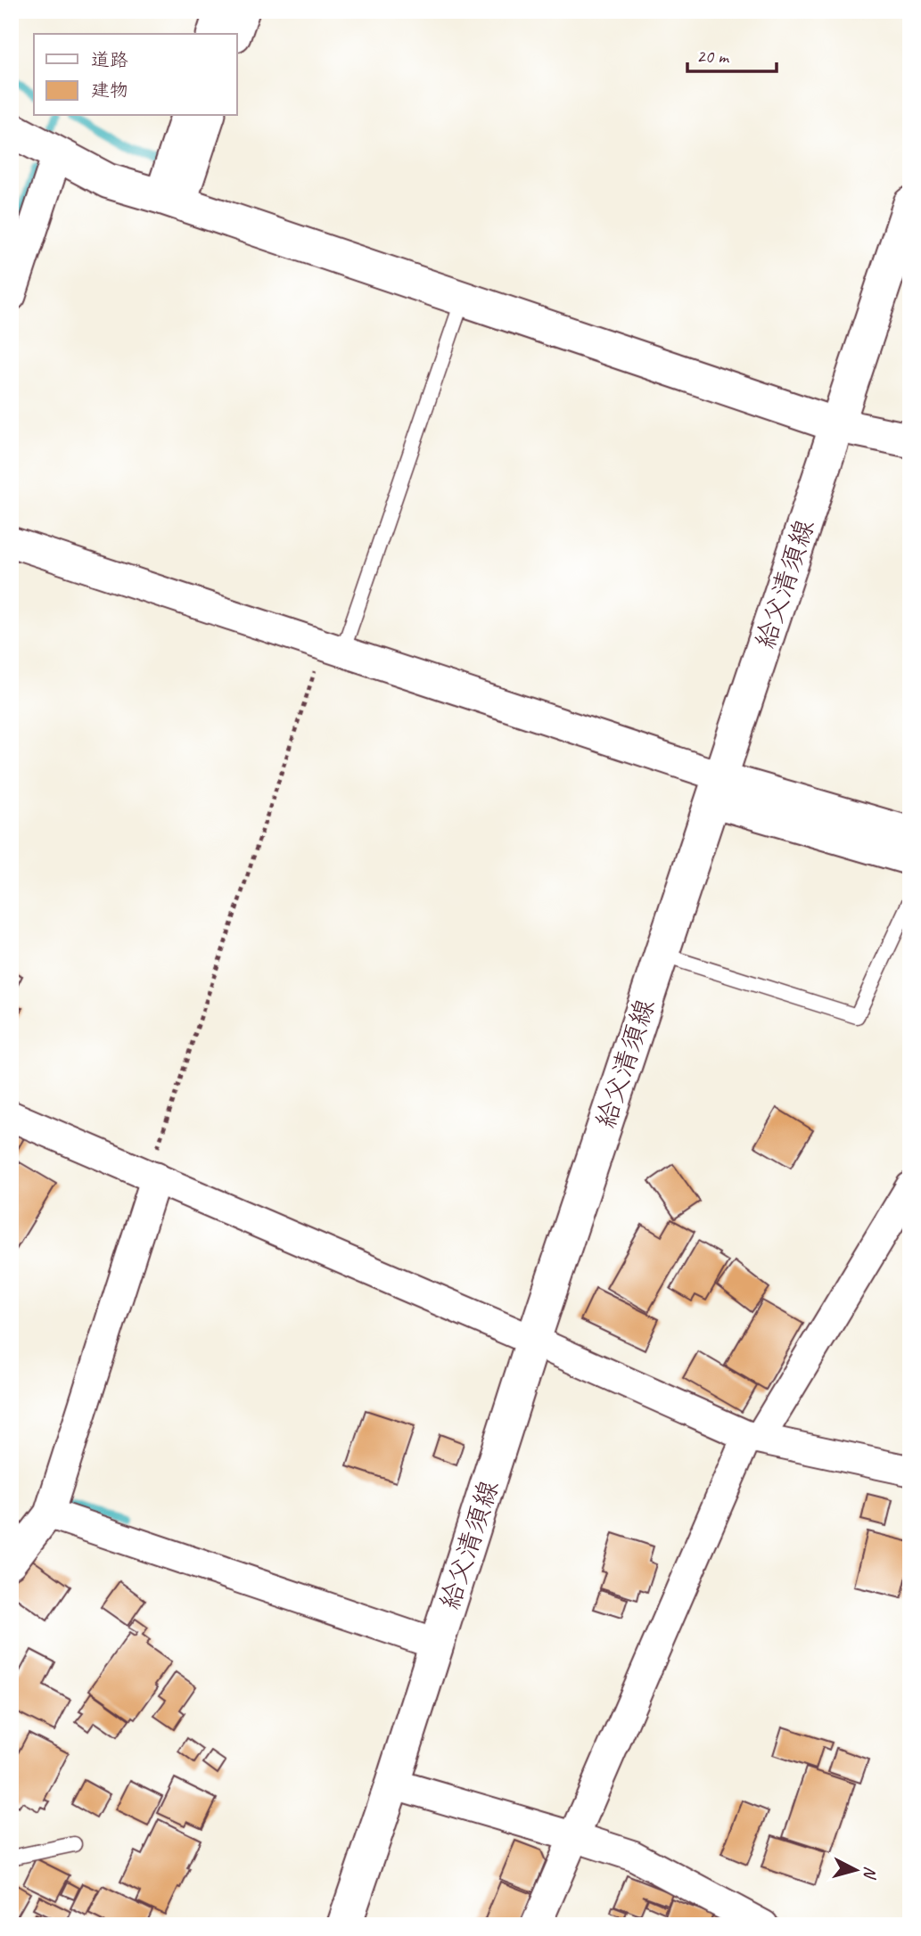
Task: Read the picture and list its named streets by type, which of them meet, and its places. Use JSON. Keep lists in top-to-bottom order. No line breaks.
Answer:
{"streets":{"main road":["給父清須線"]},"legend":["道路","建物"],"scale_bar":"20 m","north":"right"}
